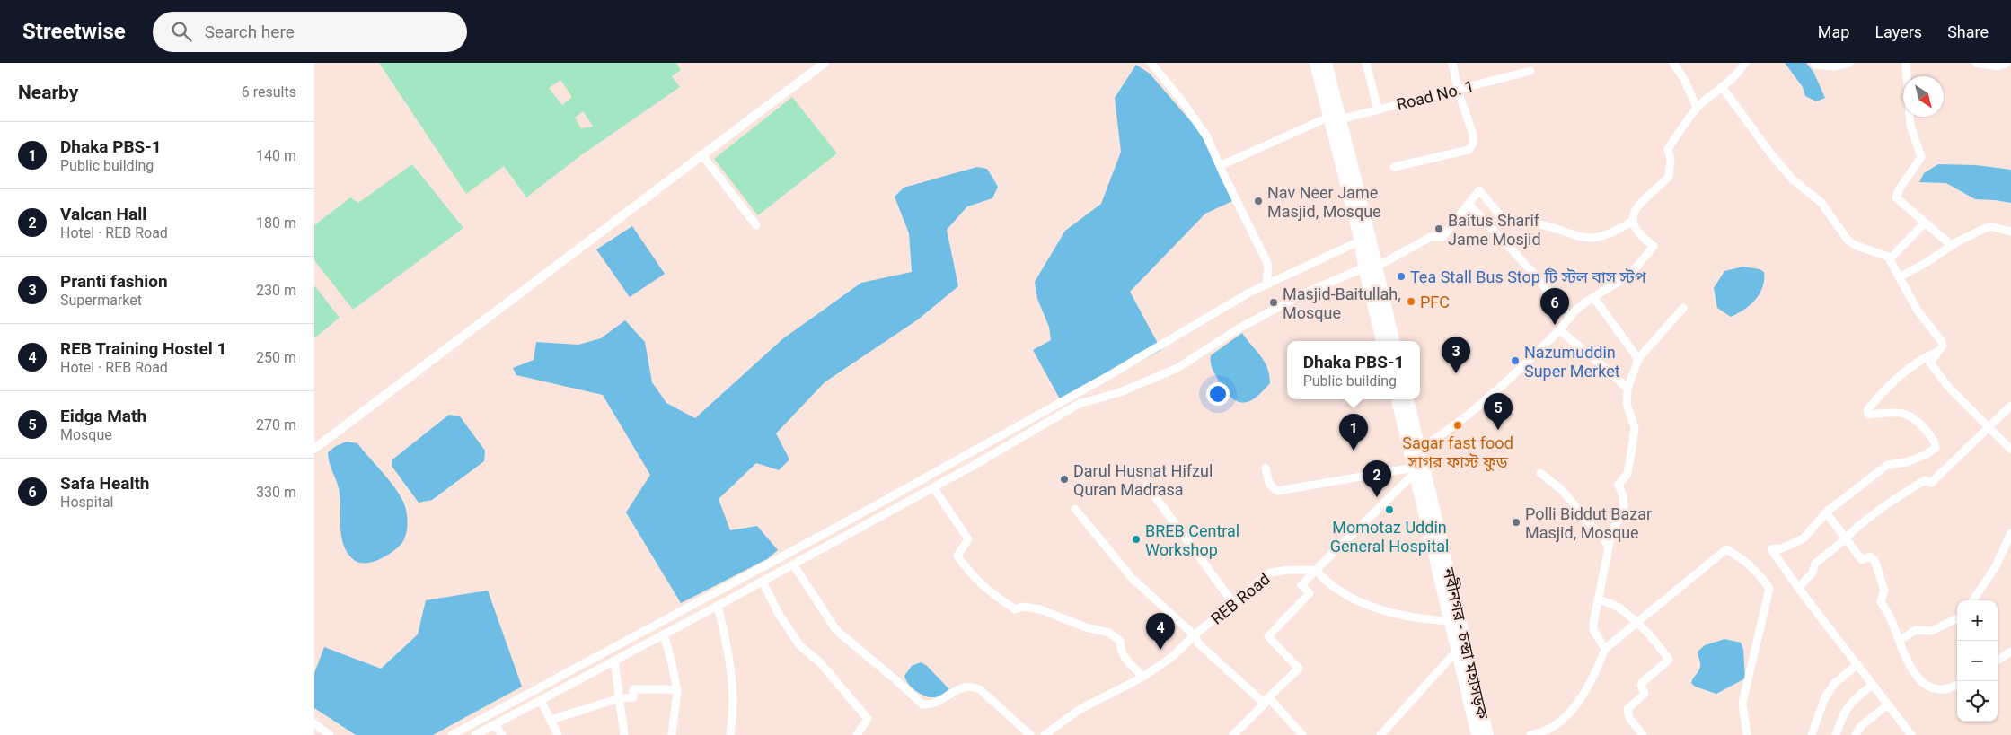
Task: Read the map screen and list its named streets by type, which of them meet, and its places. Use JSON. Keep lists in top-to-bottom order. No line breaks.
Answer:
{"streets":{"highway":["নবীনগর - চন্দ্রা মহাসড়ক"],"street":["Road No. 1","REB Road"]},"places":["Nav Neer Jame Masjid, Mosque","Baitus Sharif Jame Mosjid","Tea Stall Bus Stop টি স্টল বাস স্টপ","PFC","Masjid-Baitullah, Mosque","Nazumuddin Super Merket","Sagar fast food সাগর ফাস্ট ফুড","Darul Husnat Hifzul Quran Madrasa","Momotaz Uddin General Hospital","Polli Biddut Bazar Masjid, Mosque","BREB Central Workshop"],"north":"bottom right","page":{"header":"Streetwise","search":"Search here","nav":["Map","Layers","Share"],"heading":["Nearby","6 results"],"list":[{"mark":"1","name":"Dhaka PBS-1","note":"Public building","value":"140 m"},{"mark":"2","name":"Valcan Hall","note":"Hotel · REB Road","value":"180 m"},{"mark":"3","name":"Pranti fashion","note":"Supermarket","value":"230 m"},{"mark":"4","name":"REB Training Hostel 1","note":"Hotel · REB Road","value":"250 m"},{"mark":"5","name":"Eidga Math","note":"Mosque","value":"270 m"},{"mark":"6","name":"Safa Health","note":"Hospital","value":"330 m"}],"pins":["6","3","5","1","2","4"],"popup":["Dhaka PBS-1","Public building"],"map_buttons":["+","−"]}}
